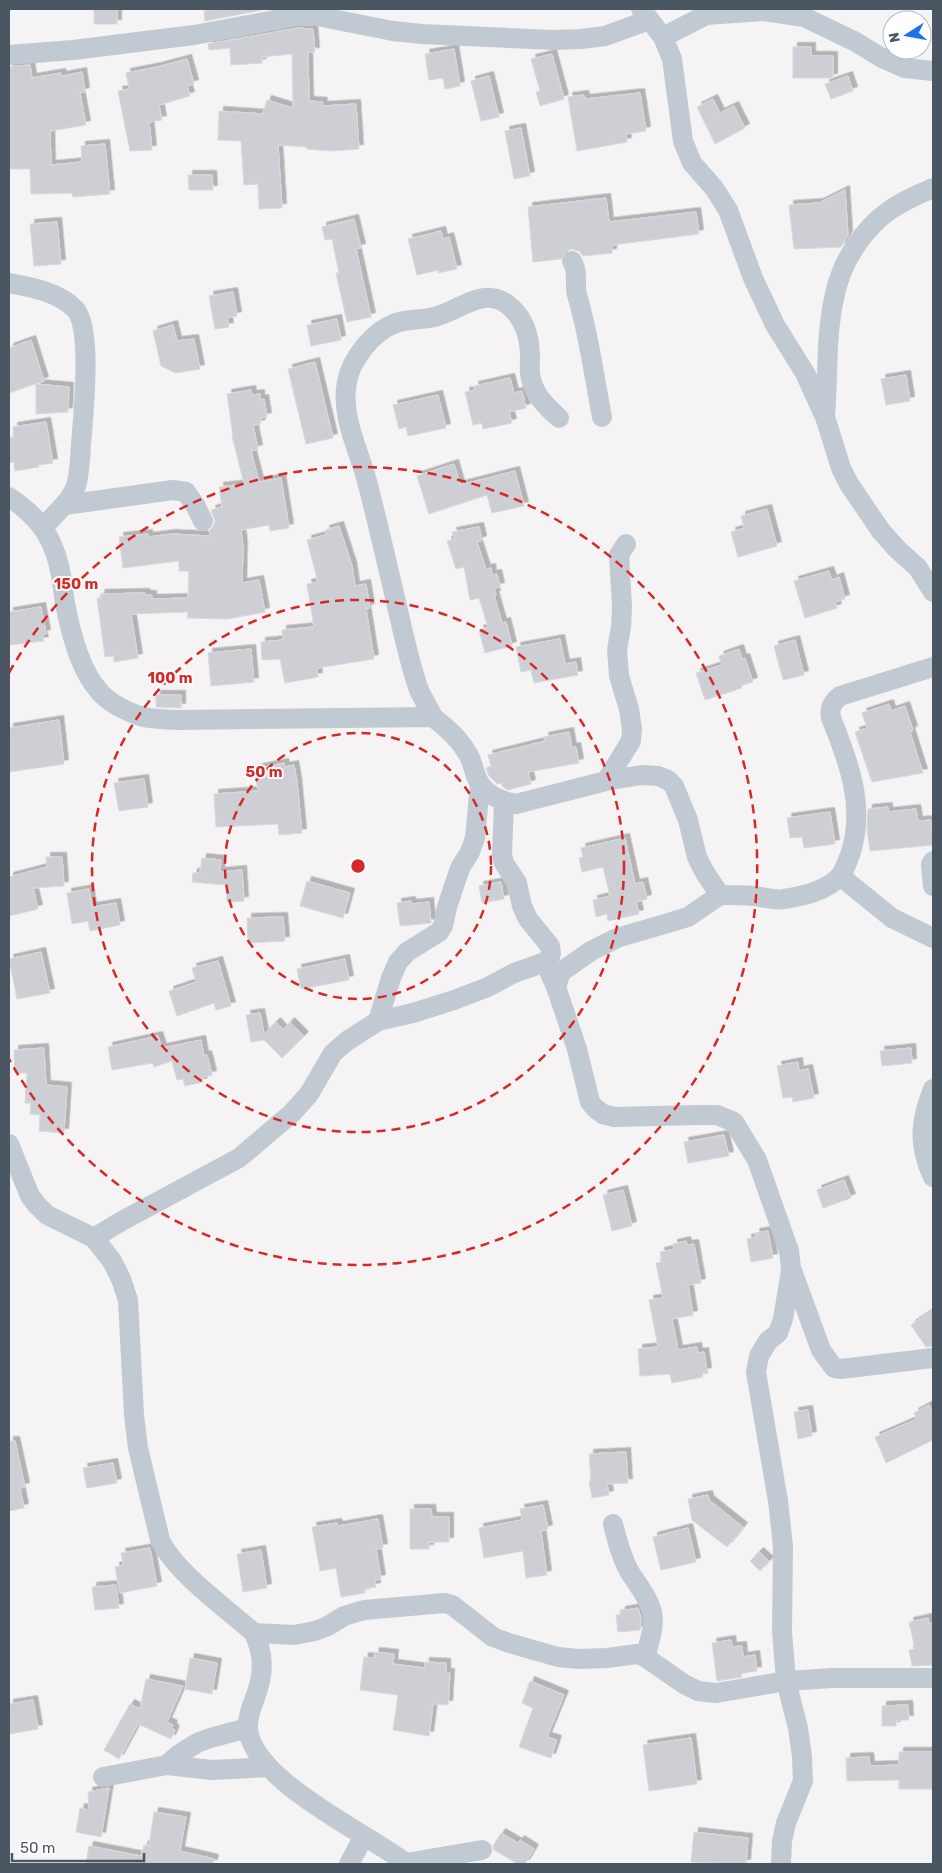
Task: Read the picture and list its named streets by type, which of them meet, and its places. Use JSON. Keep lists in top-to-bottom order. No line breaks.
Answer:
{"scale_bar":"50 m","north":"left","rings":["150 m","100 m","50 m"]}
